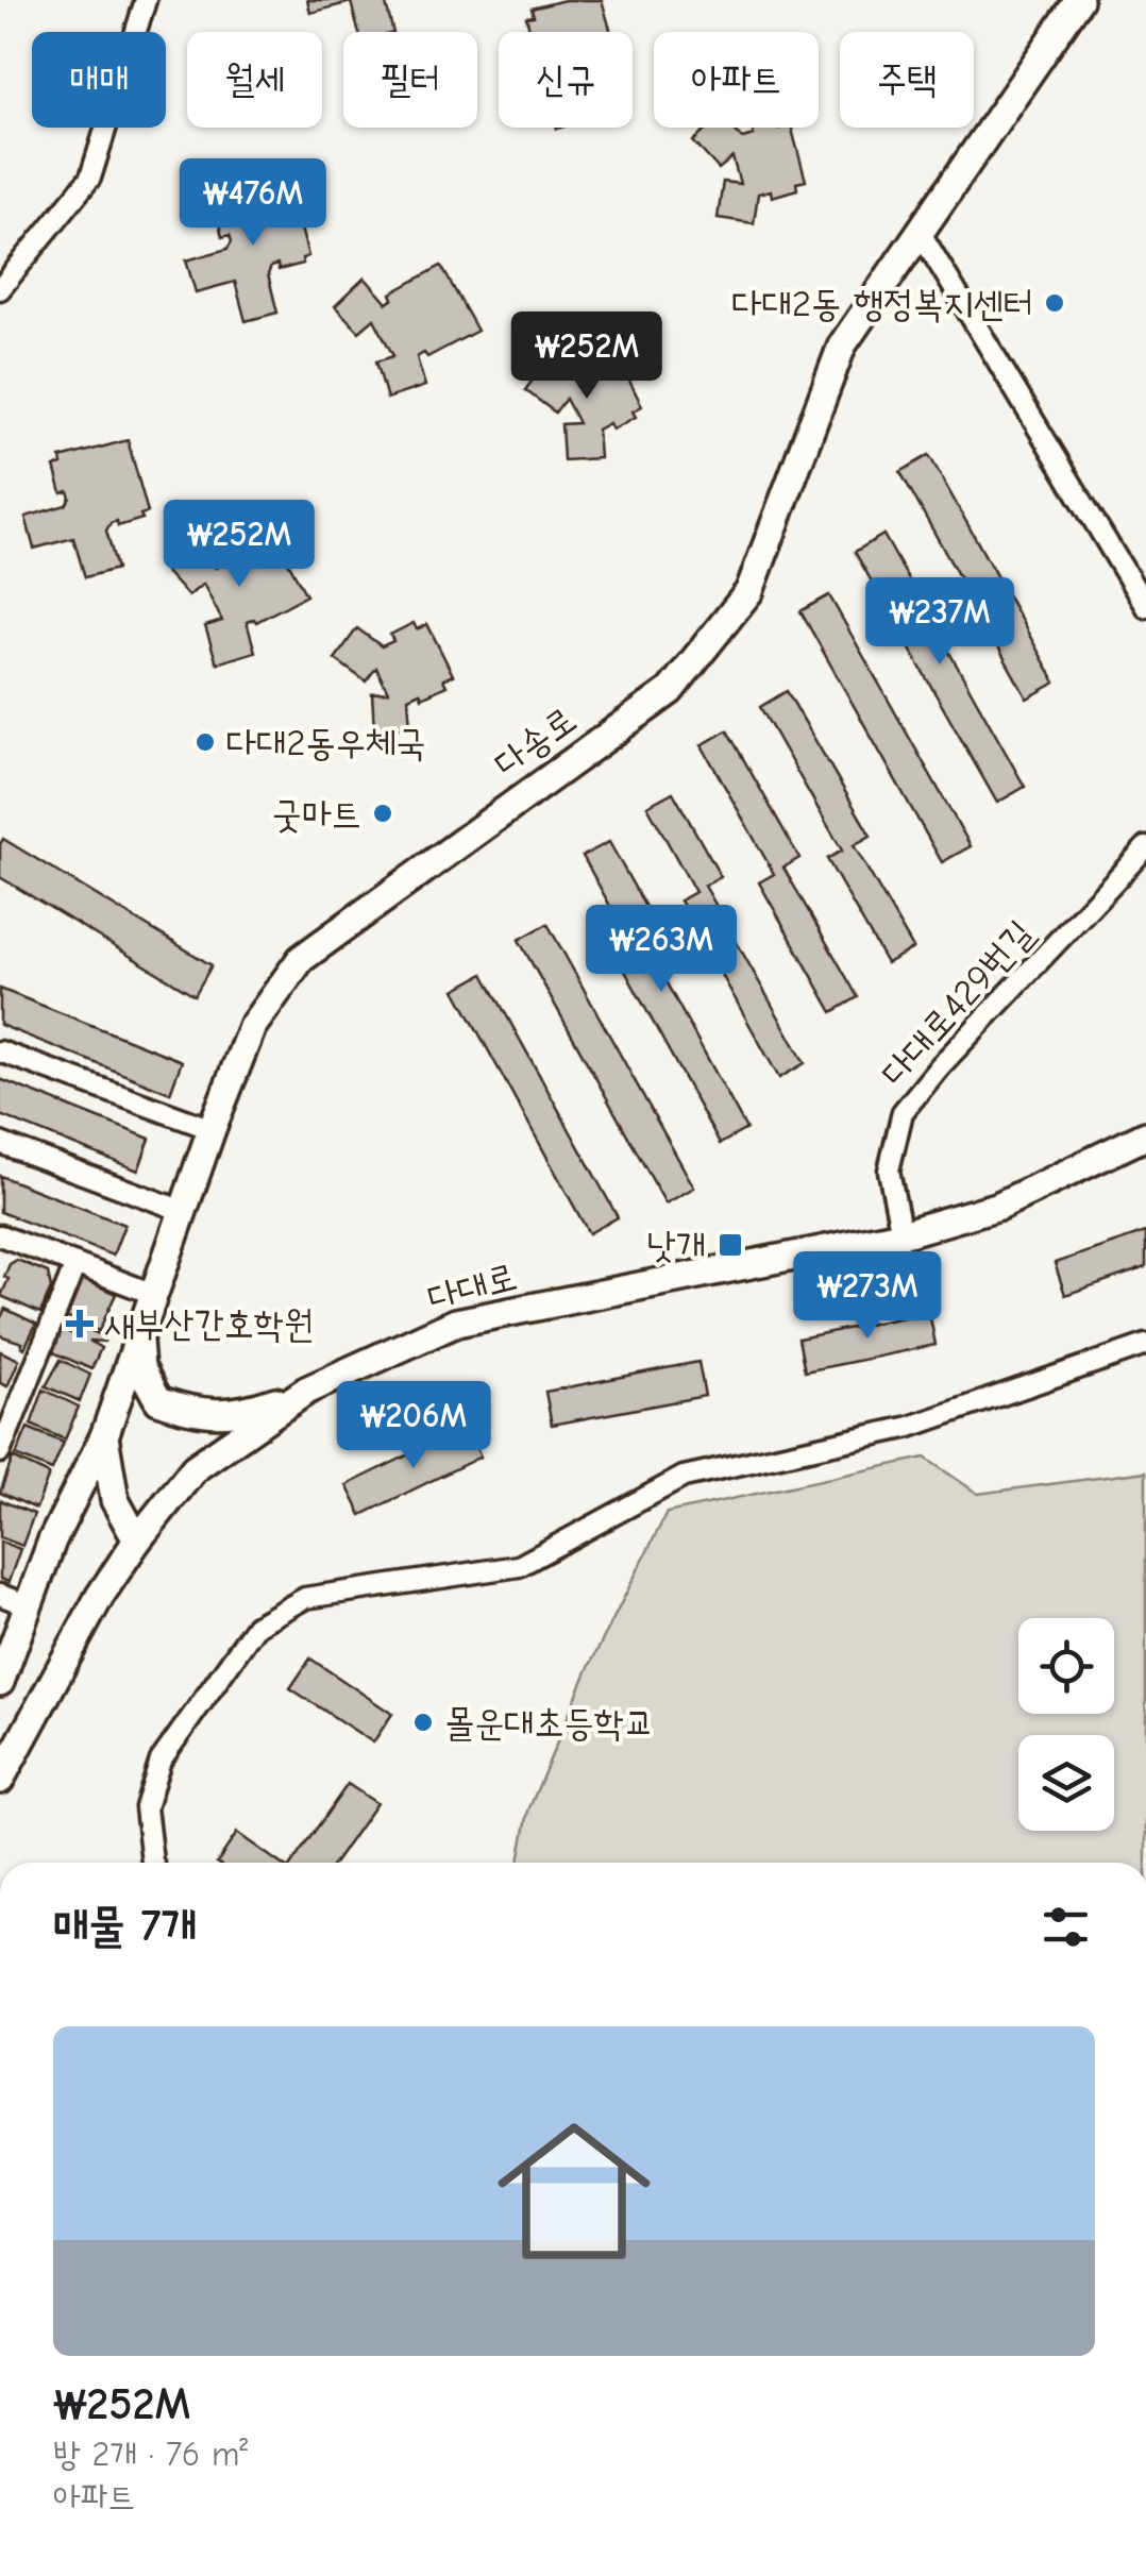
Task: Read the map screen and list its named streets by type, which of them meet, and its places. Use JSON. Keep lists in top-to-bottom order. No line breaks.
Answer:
{"streets":{"main road":["다송로","다대로"],"street":["다대로429번길"]},"crossings":[["다송로","다대로"],["다대로429번길","다대로"]],"places":{"other":["다대2동 행정복지센터","다대2동우체국","굿마트","몰운대초등학교"],"transit":["낫개"],"health":["새부산간호학원"]},"page":{"chip":["매매","월세","필터","신규","아파트","주택"],"price":["₩476M","₩252M","₩252M","₩237M","₩263M","₩273M","₩206M"],"heading":"매물 7개","list":[{"name":"₩252M","note":"방 2개 · 76 m² · 아파트"}]}}
